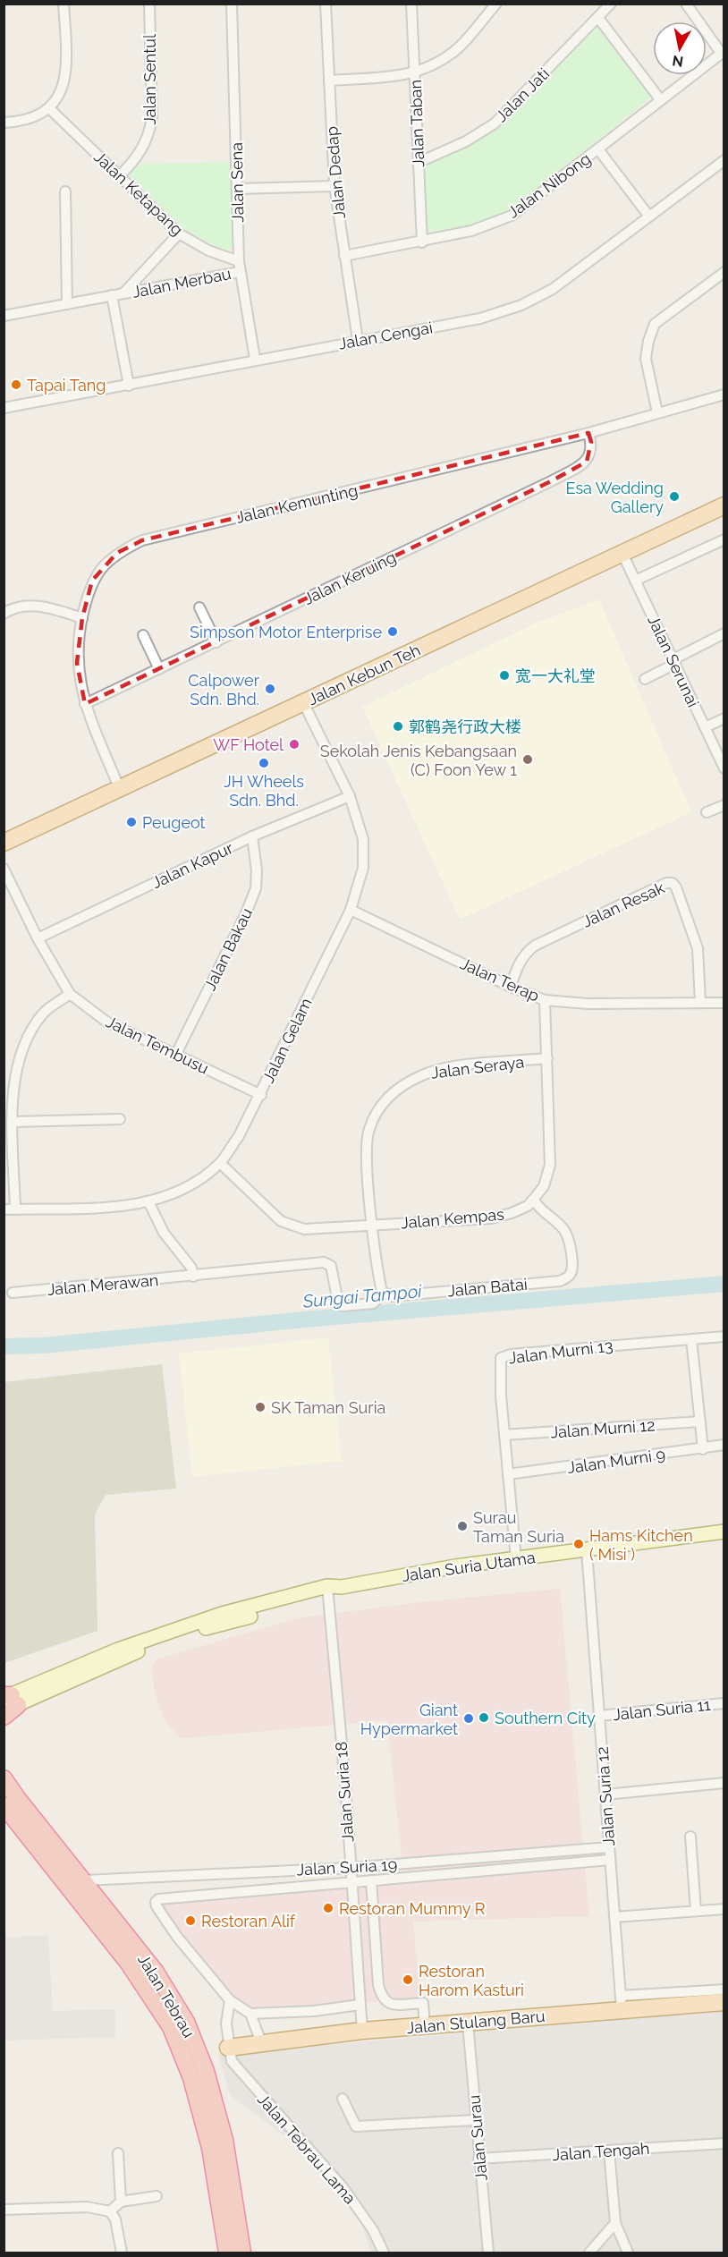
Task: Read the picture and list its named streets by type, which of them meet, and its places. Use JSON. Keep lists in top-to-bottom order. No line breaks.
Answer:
{"streets":{"highway":["Jalan Tebrau"],"main road":["Jalan Kebun Teh","Jalan Suria Utama","Jalan Stulang Baru"],"street":["Jalan Sentul","Jalan Jati","Jalan Taban","Jalan Dedap","Jalan Sena","Jalan Nibong","Jalan Ketapang","Jalan Merbau","Jalan Cengai","Jalan Kemunting","Jalan Keruing","Jalan Serunai","Jalan Kapur","Jalan Resak","Jalan Bakau","Jalan Terap","Jalan Gelam","Jalan Tembusu","Jalan Seraya","Jalan Kempas","Jalan Merawan","Jalan Batai","Jalan Murni 13","Jalan Murni 12","Jalan Murni 9","Jalan Suria 11","Jalan Suria 18","Jalan Suria 12","Jalan Suria 19","Jalan Surau","Jalan Tebrau Lama","Jalan Tengah"]},"crossings":[["Jalan Sentul","Jalan Ketapang"],["Jalan Jati","Jalan Taban"],["Jalan Taban","Jalan Nibong"],["Jalan Dedap","Jalan Nibong"],["Jalan Dedap","Jalan Cengai"],["Jalan Sena","Jalan Ketapang"],["Jalan Sena","Jalan Merbau"],["Jalan Sena","Jalan Cengai"],["Jalan Ketapang","Jalan Merbau"],["Jalan Kemunting","Jalan Keruing"],["Jalan Kemunting","Jalan Kebun Teh"],["Jalan Serunai","Jalan Kebun Teh"],["Jalan Kebun Teh","Jalan Gelam"],["Jalan Kapur","Jalan Bakau"],["Jalan Kapur","Jalan Gelam"],["Jalan Kapur","Jalan Tembusu"],["Jalan Resak","Jalan Terap"],["Jalan Bakau","Jalan Tembusu"],["Jalan Terap","Jalan Gelam"],["Jalan Terap","Jalan Kempas"],["Jalan Gelam","Jalan Tembusu"],["Jalan Gelam","Jalan Kempas"],["Jalan Seraya","Jalan Kempas"],["Jalan Seraya","Jalan Batai"],["Jalan Kempas","Jalan Batai"],["Jalan Murni 13","Jalan Murni 12"],["Jalan Murni 13","Jalan Murni 9"],["Jalan Murni 13","Jalan Suria Utama"],["Jalan Suria Utama","Jalan Suria 18"],["Jalan Suria Utama","Jalan Suria 12"],["Jalan Suria 11","Jalan Suria 12"],["Jalan Suria 18","Jalan Suria 19"],["Jalan Suria 18","Jalan Stulang Baru"],["Jalan Suria 12","Jalan Suria 19"],["Jalan Suria 12","Jalan Stulang Baru"],["Jalan Suria 19","Jalan Tebrau"],["Jalan Stulang Baru","Jalan Surau"],["Jalan Stulang Baru","Jalan Tebrau Lama"],["Jalan Surau","Jalan Tengah"]],"water":["Sungai Tampoi"],"places":["Tapai Tang","Esa Wedding Gallery","Simpson Motor Enterprise","宽一大礼堂","Calpower Sdn. Bhd.","郭鹤尧行政大楼","WF Hotel","Sekolah Jenis Kebangsaan (C) Foon Yew 1","JH Wheels Sdn. Bhd.","Peugeot","SK Taman Suria","Surau Taman Suria","Hams Kitchen ( Misi )","Southern City","Giant Hypermarket","Restoran Mummy R","Restoran Alif","Restoran Harom Kasturi"],"north":"bottom"}
